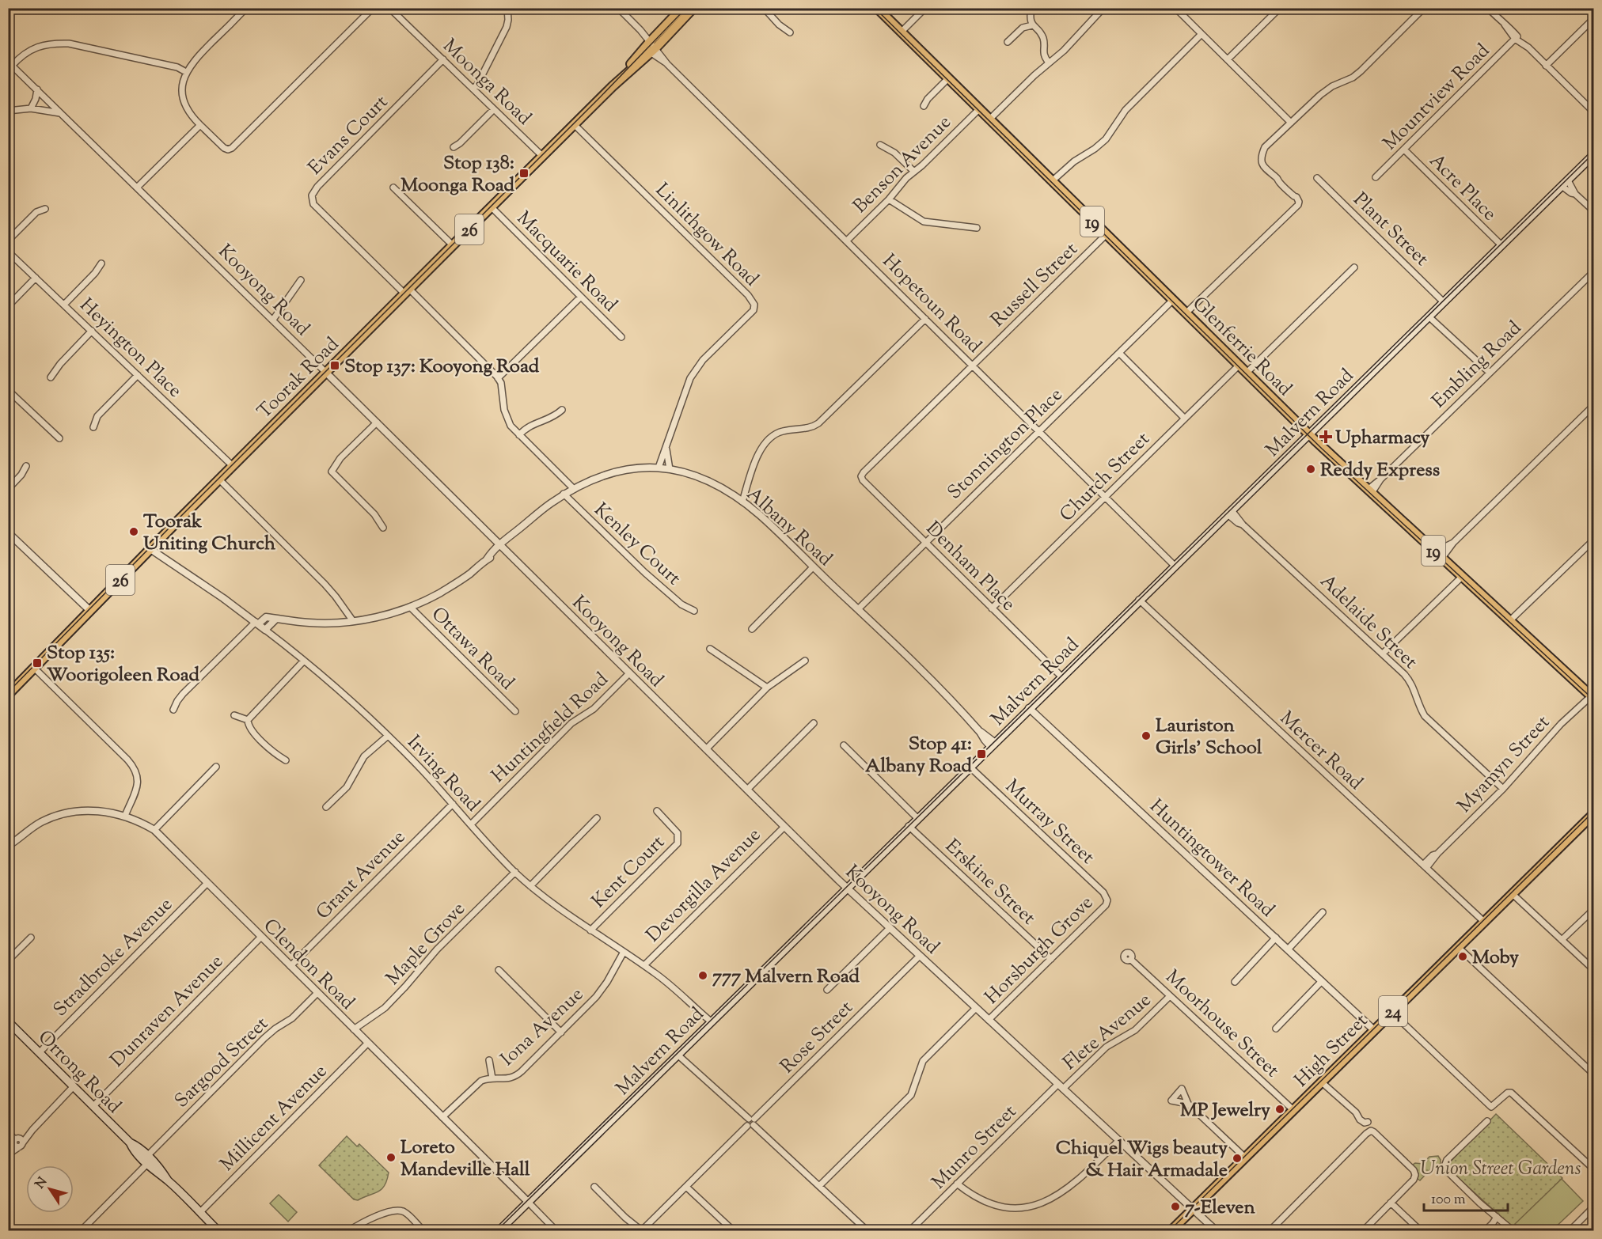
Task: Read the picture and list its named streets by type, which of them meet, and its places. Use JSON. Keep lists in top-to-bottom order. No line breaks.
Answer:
{"streets":{"main road":["19","26","Glenferrie Road","Toorak Road","Malvern Road","24","High Street","Orrong Road"],"street":["Moonga Road","Mountview Road","Evans Court","Benson Avenue","Acre Place","Plant Street","Linlithgow Road","Macquarie Road","Russell Street","Kooyong Road","Hopetoun Road","Heyington Place","Embling Road","Stonnington Place","Church Street","Albany Road","Kenley Court","Denham Place","Adelaide Street","Ottawa Road","Huntingfield Road","Mercer Road","Myamyn Street","Irving Road","Murray Street","Huntingtower Road","Kent Court","Grant Avenue","Erskine Street","Devorgilla Avenue","Maple Grove","Horsburgh Grove","Stradbroke Avenue","Clendon Road","Dunraven Avenue","Moorhouse Street","Iona Avenue","Flete Avenue","Rose Street","Sargood Street","Millicent Avenue","Munro Street"]},"crossings":[["Moonga Road","Evans Court"],["Moonga Road","Toorak Road"],["Mountview Road","Acre Place"],["Evans Court","Toorak Road"],["Benson Avenue","Hopetoun Road"],["Benson Avenue","Glenferrie Road"],["Acre Place","Malvern Road"],["Plant Street","Malvern Road"],["Linlithgow Road","Toorak Road"],["Linlithgow Road","Albany Road"],["Macquarie Road","Toorak Road"],["Russell Street","Hopetoun Road"],["Russell Street","Glenferrie Road"],["Russell Street","Denham Place"],["Kooyong Road","Toorak Road"],["Kooyong Road","Malvern Road"],["Kooyong Road","Albany Road"],["Kooyong Road","Huntingfield Road"],["Kooyong Road","Devorgilla Avenue"],["Kooyong Road","Horsburgh Grove"],["Kooyong Road","Flete Avenue"],["Kooyong Road","Rose Street"],["Kooyong Road","High Street"],["Kooyong Road","Munro Street"],["Hopetoun Road","Toorak Road"],["Hopetoun Road","Malvern Road"],["Hopetoun Road","Stonnington Place"],["Hopetoun Road","Church Street"],["Glenferrie Road","Embling Road"],["Glenferrie Road","Malvern Road"],["Glenferrie Road","Stonnington Place"],["Glenferrie Road","Church Street"],["Glenferrie Road","Myamyn Street"],["Heyington Place","Toorak Road"],["Toorak Road","Irving Road"],["Malvern Road","Albany Road"],["Malvern Road","Denham Place"],["Malvern Road","Adelaide Street"],["Malvern Road","Mercer Road"],["Malvern Road","Irving Road"],["Malvern Road","Murray Street"],["Malvern Road","Huntingtower Road"],["Malvern Road","Erskine Street"],["Malvern Road","Clendon Road"],["Stonnington Place","Albany Road"],["Stonnington Place","Denham Place"],["Church Street","Denham Place"],["Albany Road","Kenley Court"],["Albany Road","Ottawa Road"],["Albany Road","Irving Road"],["Adelaide Street","Myamyn Street"],["Huntingfield Road","Irving Road"],["Mercer Road","Myamyn Street"],["Mercer Road","High Street"],["Irving Road","Kent Court"],["Irving Road","Grant Avenue"],["Irving Road","Devorgilla Avenue"],["Irving Road","Maple Grove"],["Irving Road","Iona Avenue"],["Murray Street","Horsburgh Grove"],["Huntingtower Road","High Street"],["Grant Avenue","Clendon Road"],["Erskine Street","Horsburgh Grove"],["Maple Grove","Clendon Road"],["Stradbroke Avenue","Clendon Road"],["Stradbroke Avenue","Orrong Road"],["Clendon Road","Dunraven Avenue"],["Clendon Road","Iona Avenue"],["Clendon Road","Sargood Street"],["Clendon Road","Millicent Avenue"],["Dunraven Avenue","Orrong Road"],["Moorhouse Street","Flete Avenue"],["Moorhouse Street","High Street"],["Flete Avenue","Munro Street"],["Sargood Street","Orrong Road"],["Orrong Road","Millicent Avenue"]],"parks":["Union Street Gardens"],"places":{"transit":["Stop 138: Moonga Road","Stop 137: Kooyong Road","Stop 135: Woorigoleen Road","Stop 41: Albany Road"],"health":["Upharmacy"],"other":["Reddy Express","Toorak Uniting Church","Lauriston Girls' School","Moby","777 Malvern Road","MP Jewelry","Loreto Mandeville Hall","Chiquel Wigs beauty & Hair Armadale","7-Eleven"]},"scale_bar":"100 m","north":"top left"}
